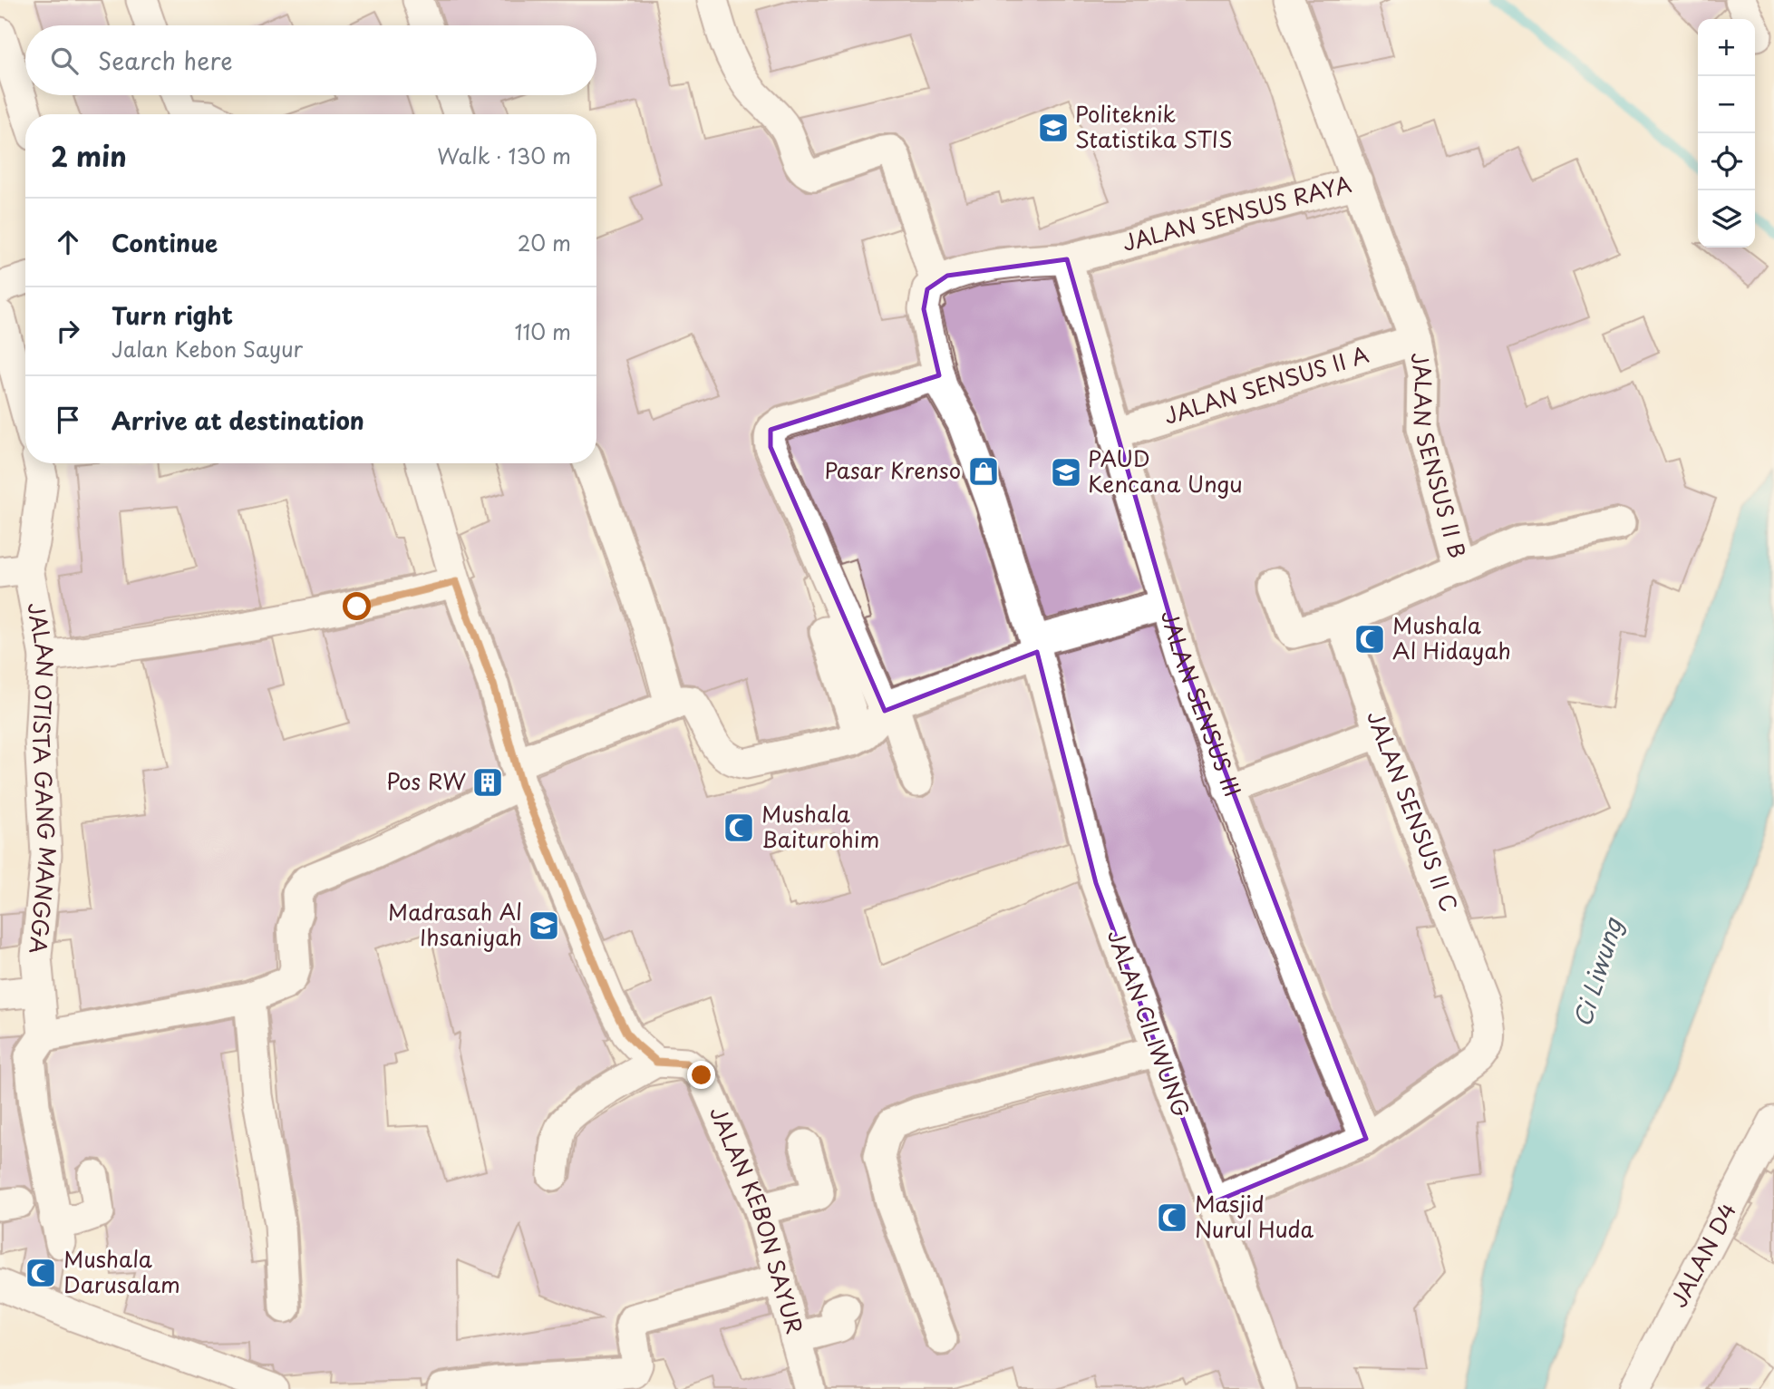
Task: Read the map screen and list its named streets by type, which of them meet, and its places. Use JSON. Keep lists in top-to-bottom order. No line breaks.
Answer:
{"streets":{"street":["JALAN SENSUS RAYA","JALAN SENSUS II A","JALAN SENSUS II B","JALAN SENSUS III","JALAN OTISTA GANG MANGGA","JALAN SENSUS II C","JALAN CILIWUNG","JALAN KEBON SAYUR","JALAN D4"]},"crossings":[["JALAN SENSUS RAYA","JALAN SENSUS II B"],["JALAN SENSUS RAYA","JALAN SENSUS III"],["JALAN SENSUS RAYA","JALAN CILIWUNG"],["JALAN SENSUS II A","JALAN SENSUS II B"],["JALAN SENSUS II A","JALAN SENSUS III"],["JALAN SENSUS III","JALAN SENSUS II C"],["JALAN SENSUS II C","JALAN CILIWUNG"]],"water":["Ci Liwung"],"places":{"school or university":["Politeknik Statistika STIS","PAUD Kencana Ungu","Madrasah Al Ihsaniyah"],"shop":["Pasar Krenso"],"mosque":["Mushala Al Hidayah","Mushala Baiturohim","Masjid Nurul Huda","Mushala Darusalam"],"building":["Pos RW"]},"page":{"map_buttons":["+","−"],"search":"Search here","heading":["2 min","Walk · 130 m"],"list":[["Continue","20 m"],["Turn right","Jalan Kebon Sayur","110 m"],"Arrive at destination"]}}
